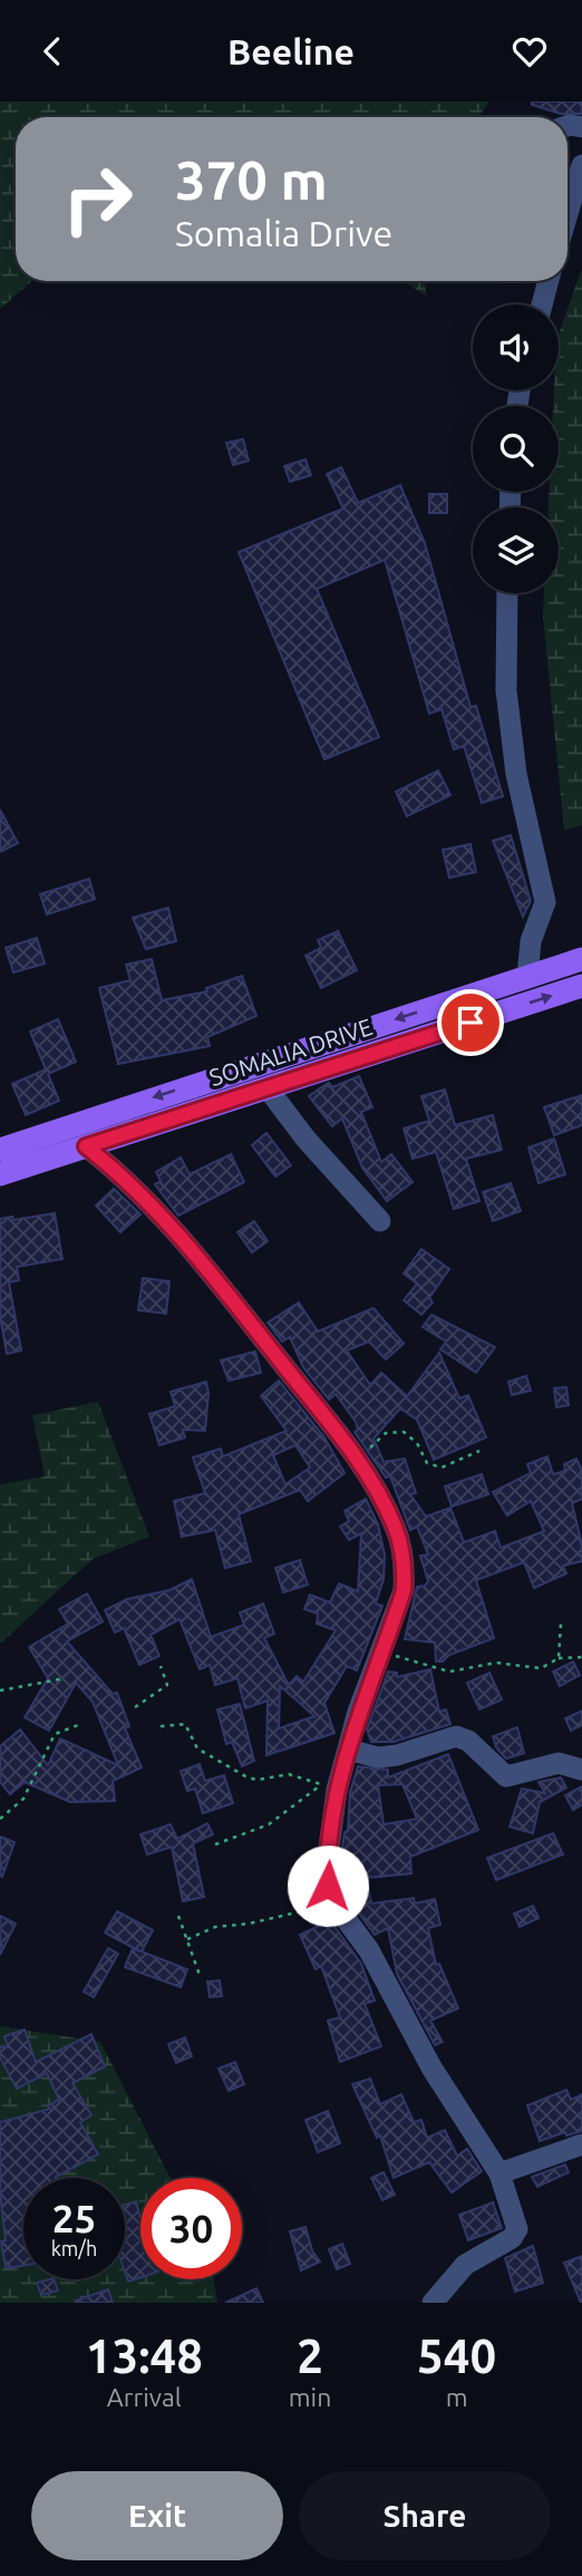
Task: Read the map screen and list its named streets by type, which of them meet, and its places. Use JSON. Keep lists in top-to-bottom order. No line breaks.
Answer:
{"streets":{"main road":["SOMALIA DRIVE"]},"page":{"header":"Beeline","turn":["370 m","Somalia Drive"],"speed":"25 km/h","limit":"30","eta":["13:48","Arrival","2","min","540","m"],"buttons":["Exit","Share"]}}
